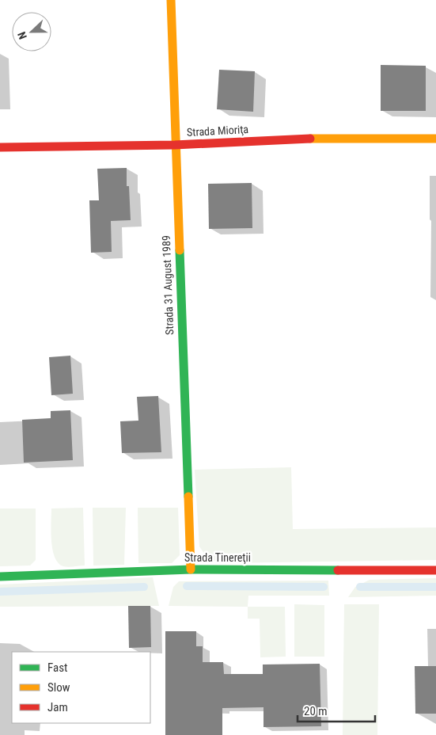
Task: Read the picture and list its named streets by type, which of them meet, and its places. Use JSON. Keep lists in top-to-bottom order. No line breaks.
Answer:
{"streets":{"street":["Strada Mioriţa","Strada 31 August 1989","Strada Tinereţii"]},"crossings":[["Strada Mioriţa","Strada 31 August 1989"],["Strada 31 August 1989","Strada Tinereţii"]],"legend":["Fast","Slow","Jam"],"scale_bar":"20 m","north":"left"}
